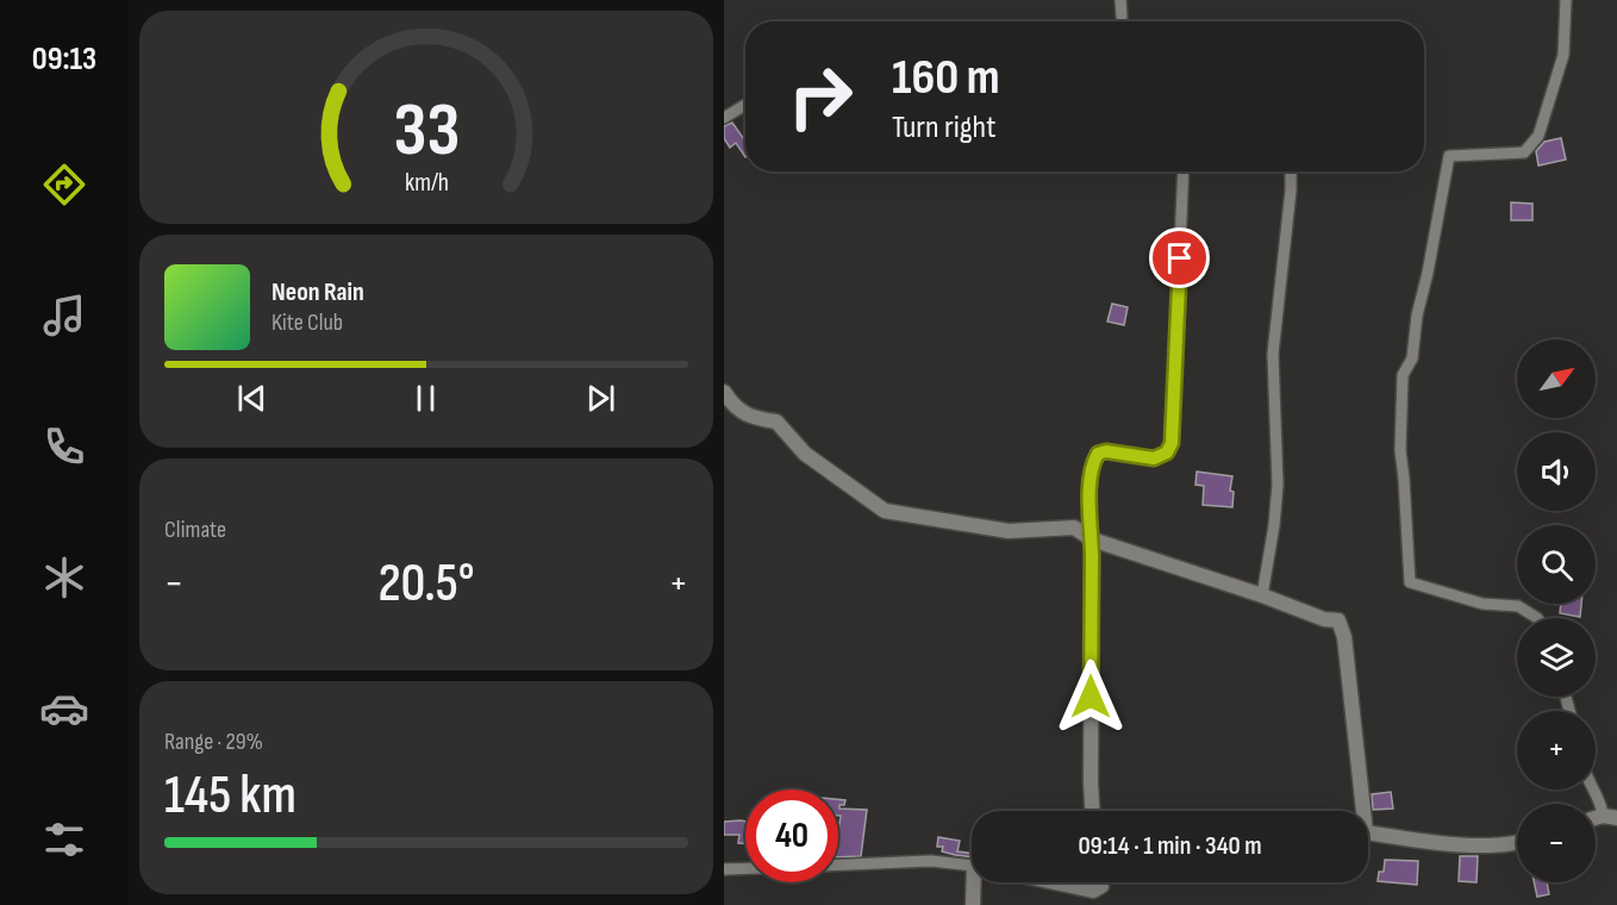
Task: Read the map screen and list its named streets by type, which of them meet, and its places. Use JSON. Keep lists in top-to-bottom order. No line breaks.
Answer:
{"north":"top right","page":{"tabs":"09:13","turn":["160 m","Turn right"],"song":["Neon Rain","Kite Club"],"map_buttons":["+","−"],"tile":["Climate",["Range · 29%","145 km"]],"heat":["−","20.5°","+"],"limit":"40","trip":"09:14 · 1 min · 340 m","gauge":["33","km/h"]}}
